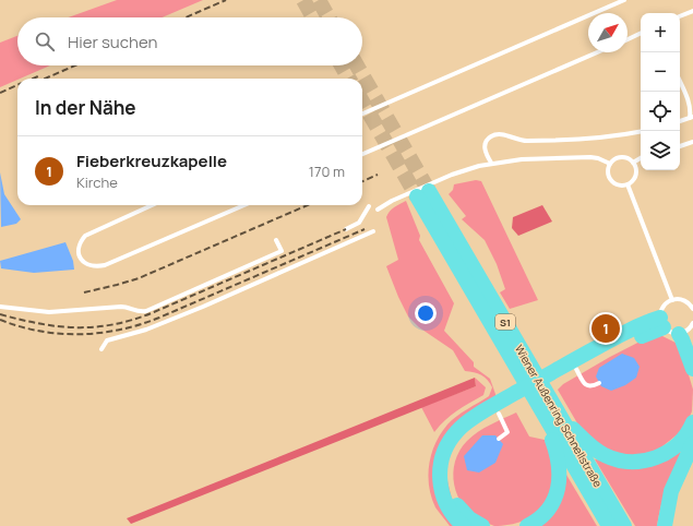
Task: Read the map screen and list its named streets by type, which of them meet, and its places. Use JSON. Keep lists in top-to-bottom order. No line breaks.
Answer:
{"streets":{"highway":["S1","Wiener Außenring Schnellstraße"]},"north":"top right","page":{"map_buttons":["+","−"],"search":"Hier suchen","heading":"In der Nähe","list":[{"mark":"1","name":"Fieberkreuzkapelle","note":"Kirche","value":"170 m"}],"pins":"1"}}
